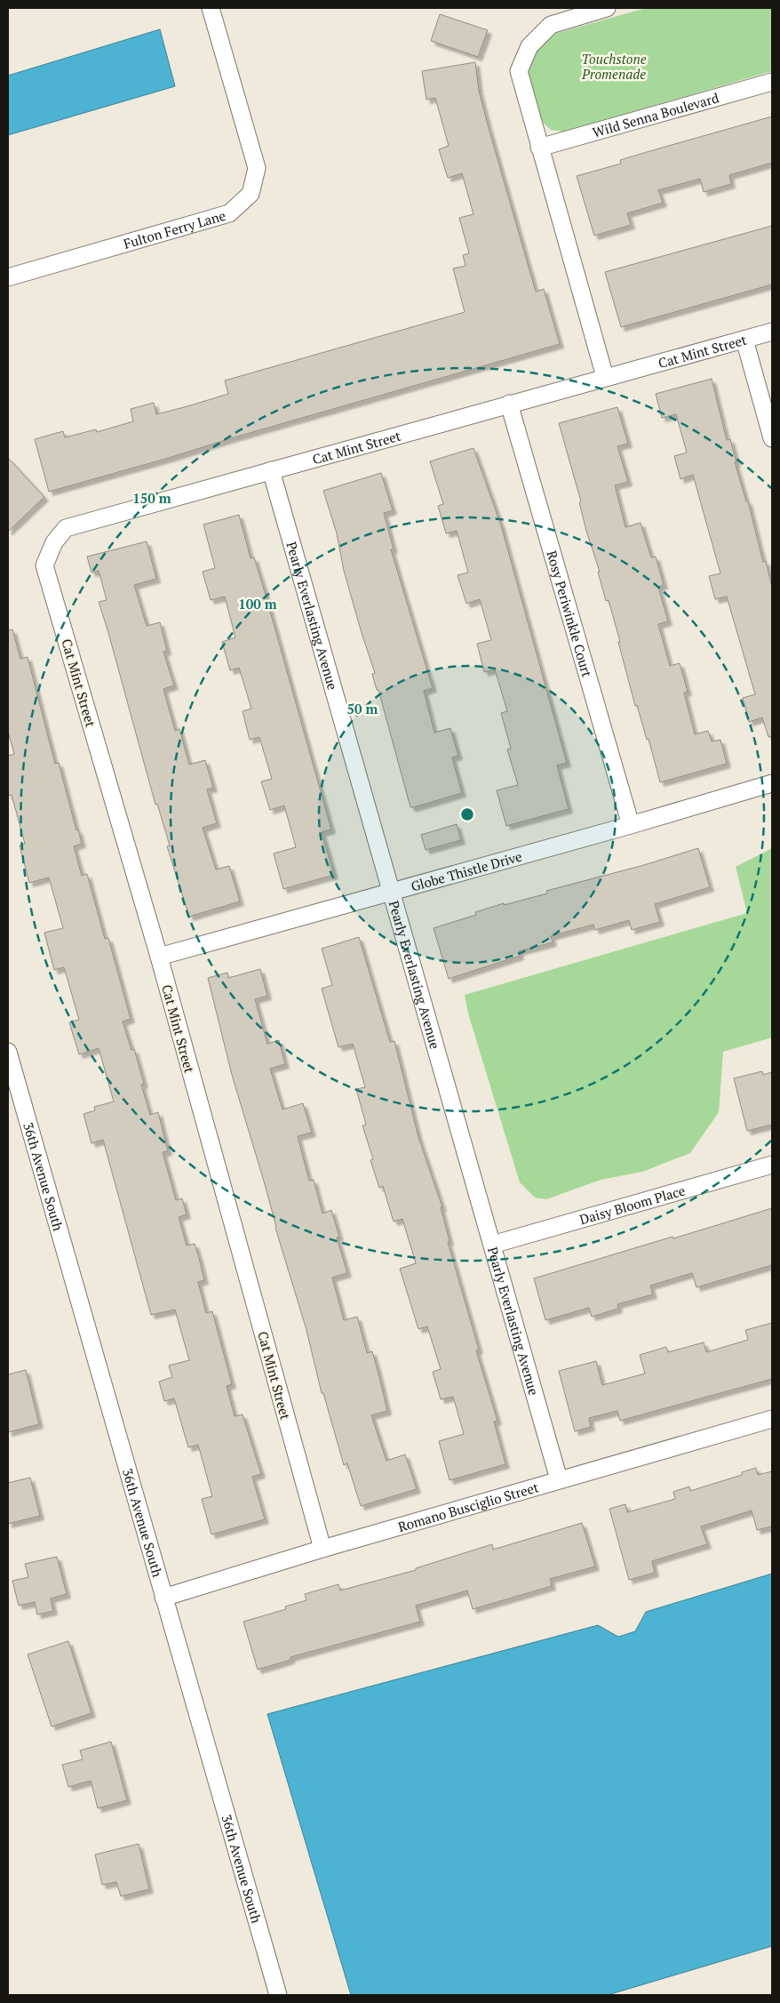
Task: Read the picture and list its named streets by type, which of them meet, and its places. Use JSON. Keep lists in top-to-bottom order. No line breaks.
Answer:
{"streets":{"street":["Wild Senna Boulevard","Fulton Ferry Lane","Cat Mint Street","Rosy Periwinkle Court","Pearly Everlasting Avenue","Globe Thistle Drive","36th Avenue South","Daisy Bloom Place","Romano Busciglio Street"]},"crossings":[["Cat Mint Street","Rosy Periwinkle Court"],["Cat Mint Street","Pearly Everlasting Avenue"],["Cat Mint Street","Globe Thistle Drive"],["Cat Mint Street","Romano Busciglio Street"],["Rosy Periwinkle Court","Globe Thistle Drive"],["Pearly Everlasting Avenue","Globe Thistle Drive"],["Pearly Everlasting Avenue","Daisy Bloom Place"],["Pearly Everlasting Avenue","Romano Busciglio Street"],["36th Avenue South","Romano Busciglio Street"]],"parks":["Touchstone Promenade"],"rings":["150 m","100 m","50 m"]}
